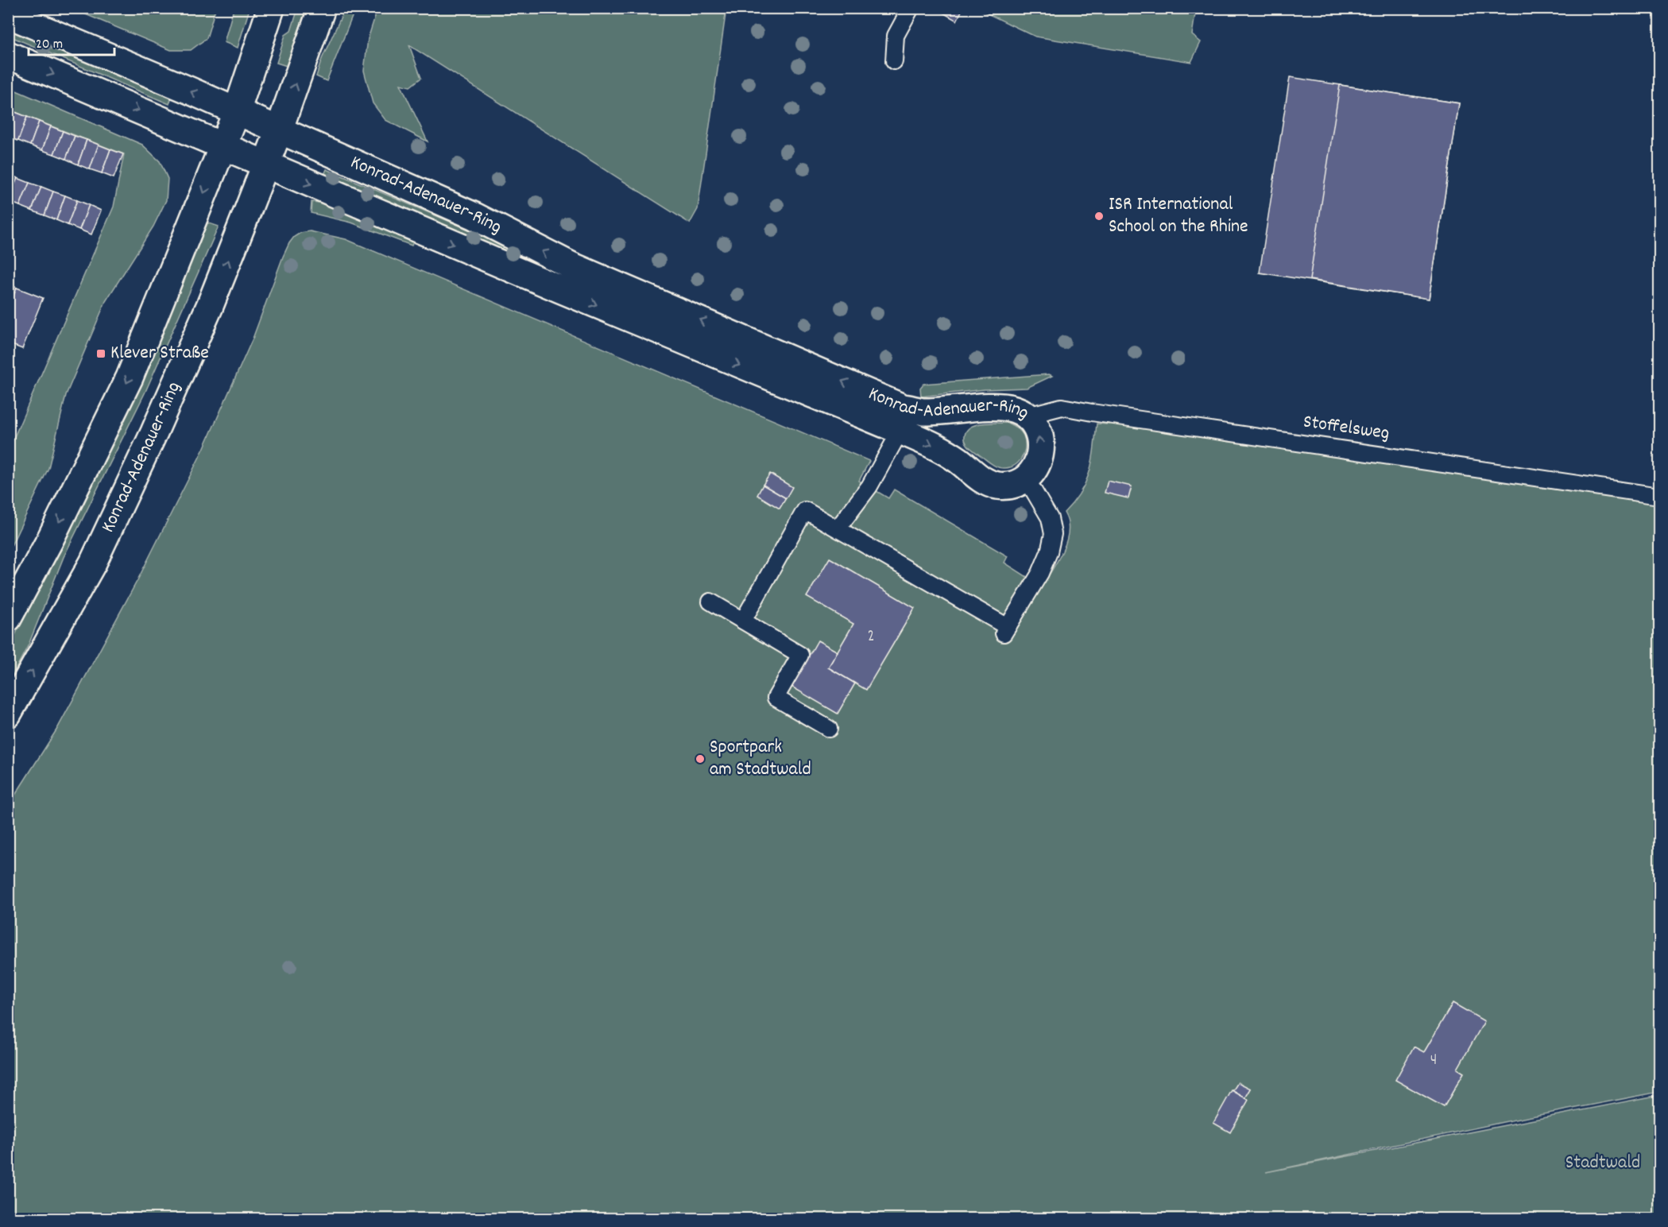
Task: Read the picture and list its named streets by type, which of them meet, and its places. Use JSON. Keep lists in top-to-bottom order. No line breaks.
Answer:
{"streets":{"street":["Konrad-Adenauer-Ring"],"lane":["Stoffelsweg"]},"crossings":[["Konrad-Adenauer-Ring","Stoffelsweg"]],"parks":["Stadtwald"],"places":{"other":["ISR International School on the Rhine","Sportpark am Stadtwald"],"transit":["Klever Straße"]},"house_numbers":["2","4"],"scale_bar":"20 m"}
